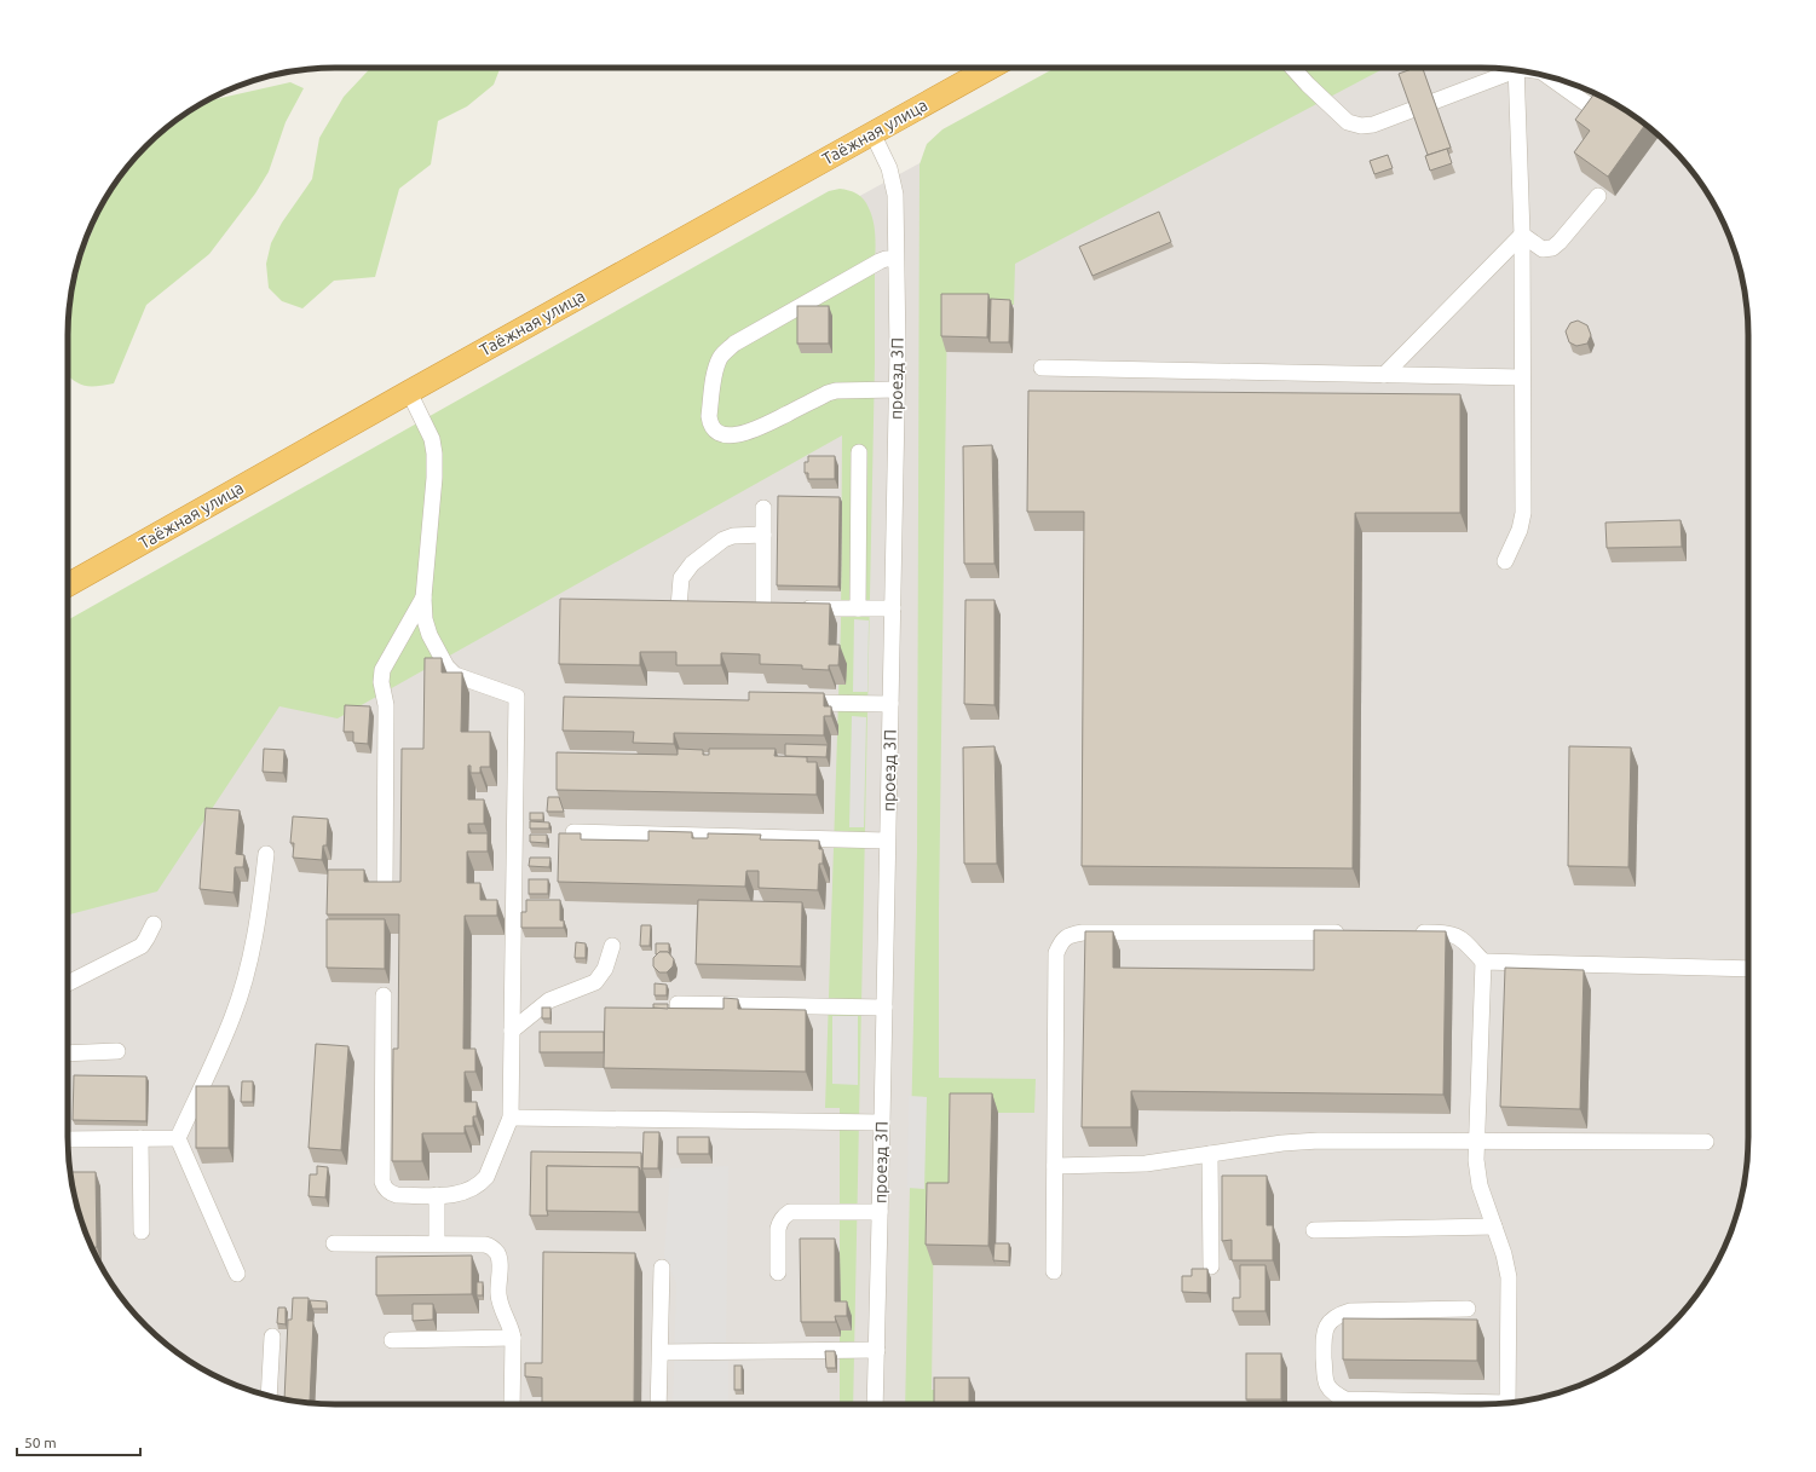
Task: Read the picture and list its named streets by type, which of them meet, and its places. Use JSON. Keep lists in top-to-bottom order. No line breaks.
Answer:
{"streets":{"highway":["Таёжная улица"],"street":["проезд 3П"]},"crossings":[["Таёжная улица","проезд 3П"]],"scale_bar":"50 m"}
